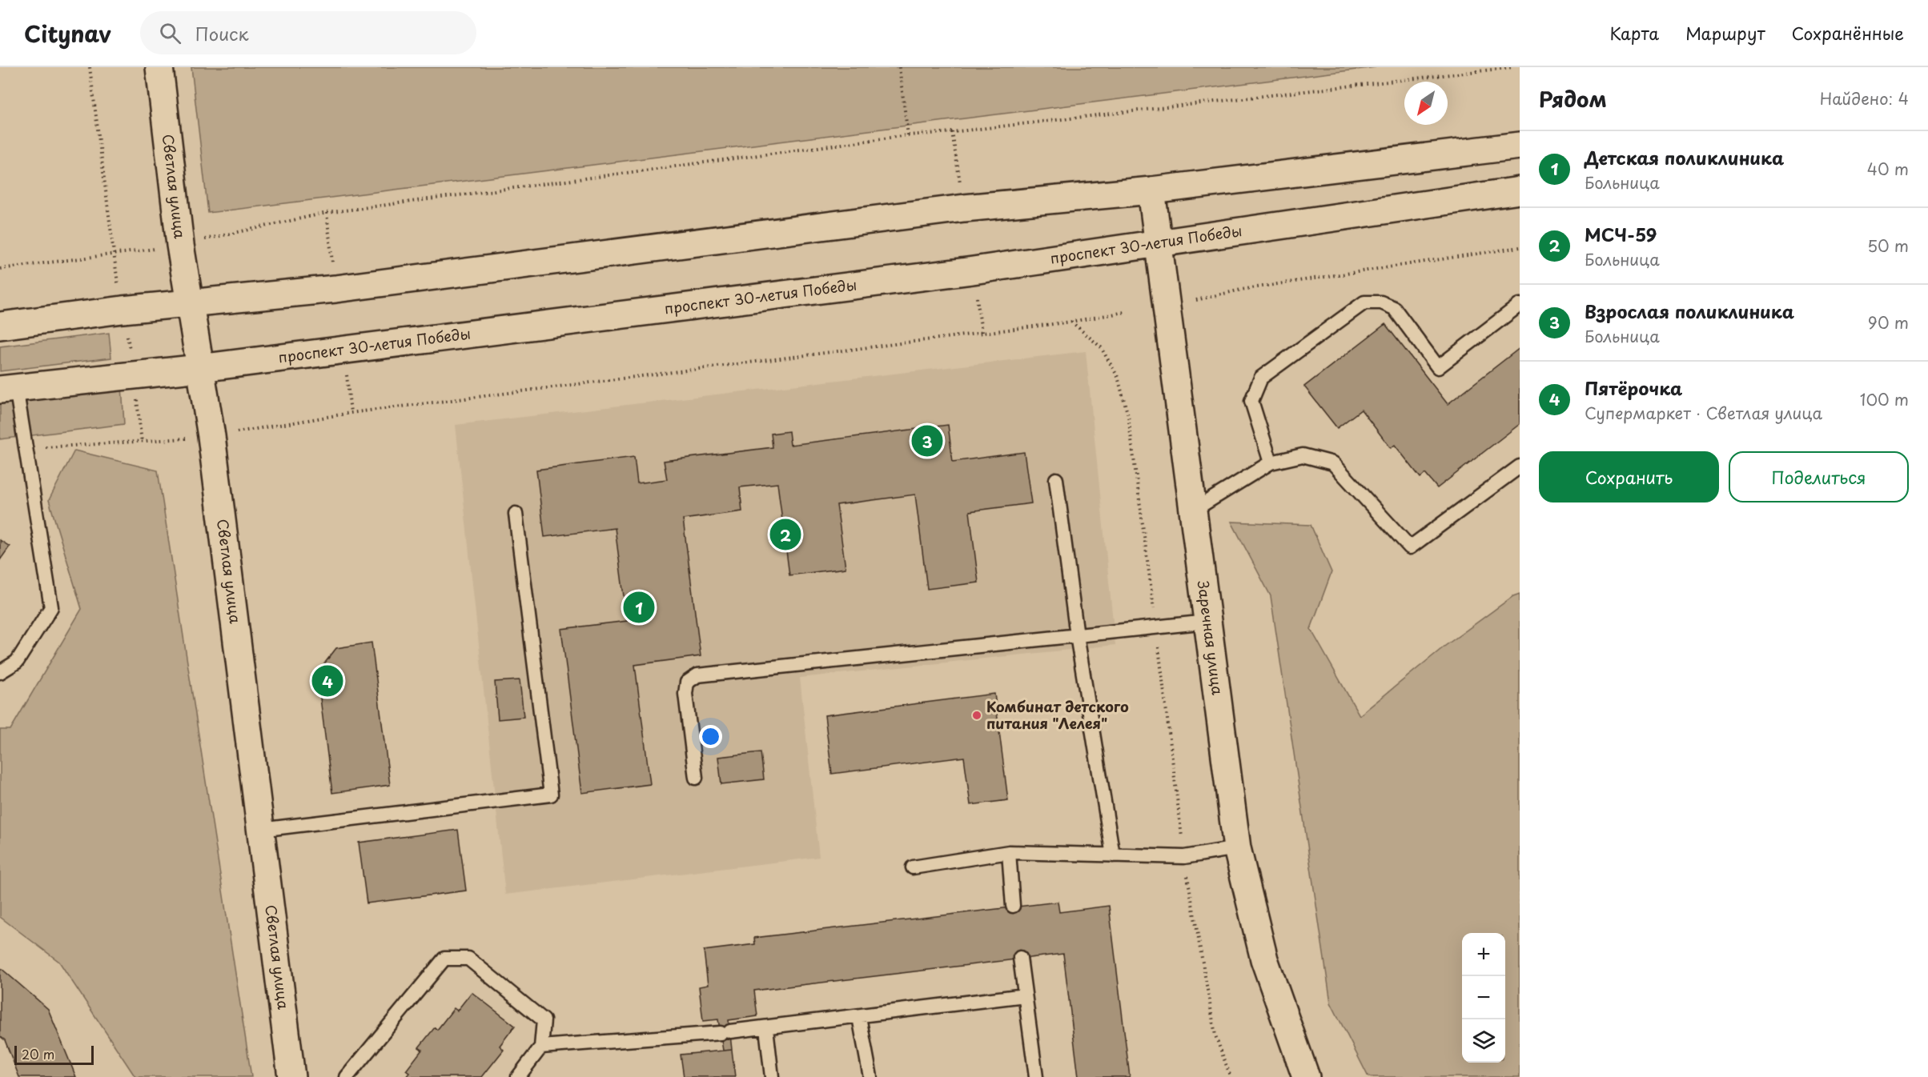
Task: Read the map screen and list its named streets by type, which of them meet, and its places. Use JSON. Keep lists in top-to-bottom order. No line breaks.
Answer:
{"streets":{"main road":["Светлая улица","проспект 30-летия Победы","Заречная улица"]},"crossings":[["Светлая улица","проспект 30-летия Победы"],["проспект 30-летия Победы","Заречная улица"]],"places":["Комбинат детского питания \"Лелея\""],"scale_bar":"20 m","north":"bottom left","page":{"header":"Citynav","search":"Поиск","nav":["Карта","Маршрут","Сохранённые"],"heading":["Рядом","Найдено: 4"],"list":[{"mark":"1","name":"Детская поликлиника","note":"Больница","value":"40 m"},{"mark":"2","name":"МСЧ-59","note":"Больница","value":"50 m"},{"mark":"3","name":"Взрослая поликлиника","note":"Больница","value":"90 m"},{"mark":"4","name":"Пятёрочка","note":"Супермаркет · Светлая улица","value":"100 m"}],"pins":["3","2","1","4"],"buttons":["Сохранить","Поделиться"],"map_buttons":["+","−"],"scale":"20 m"}}
